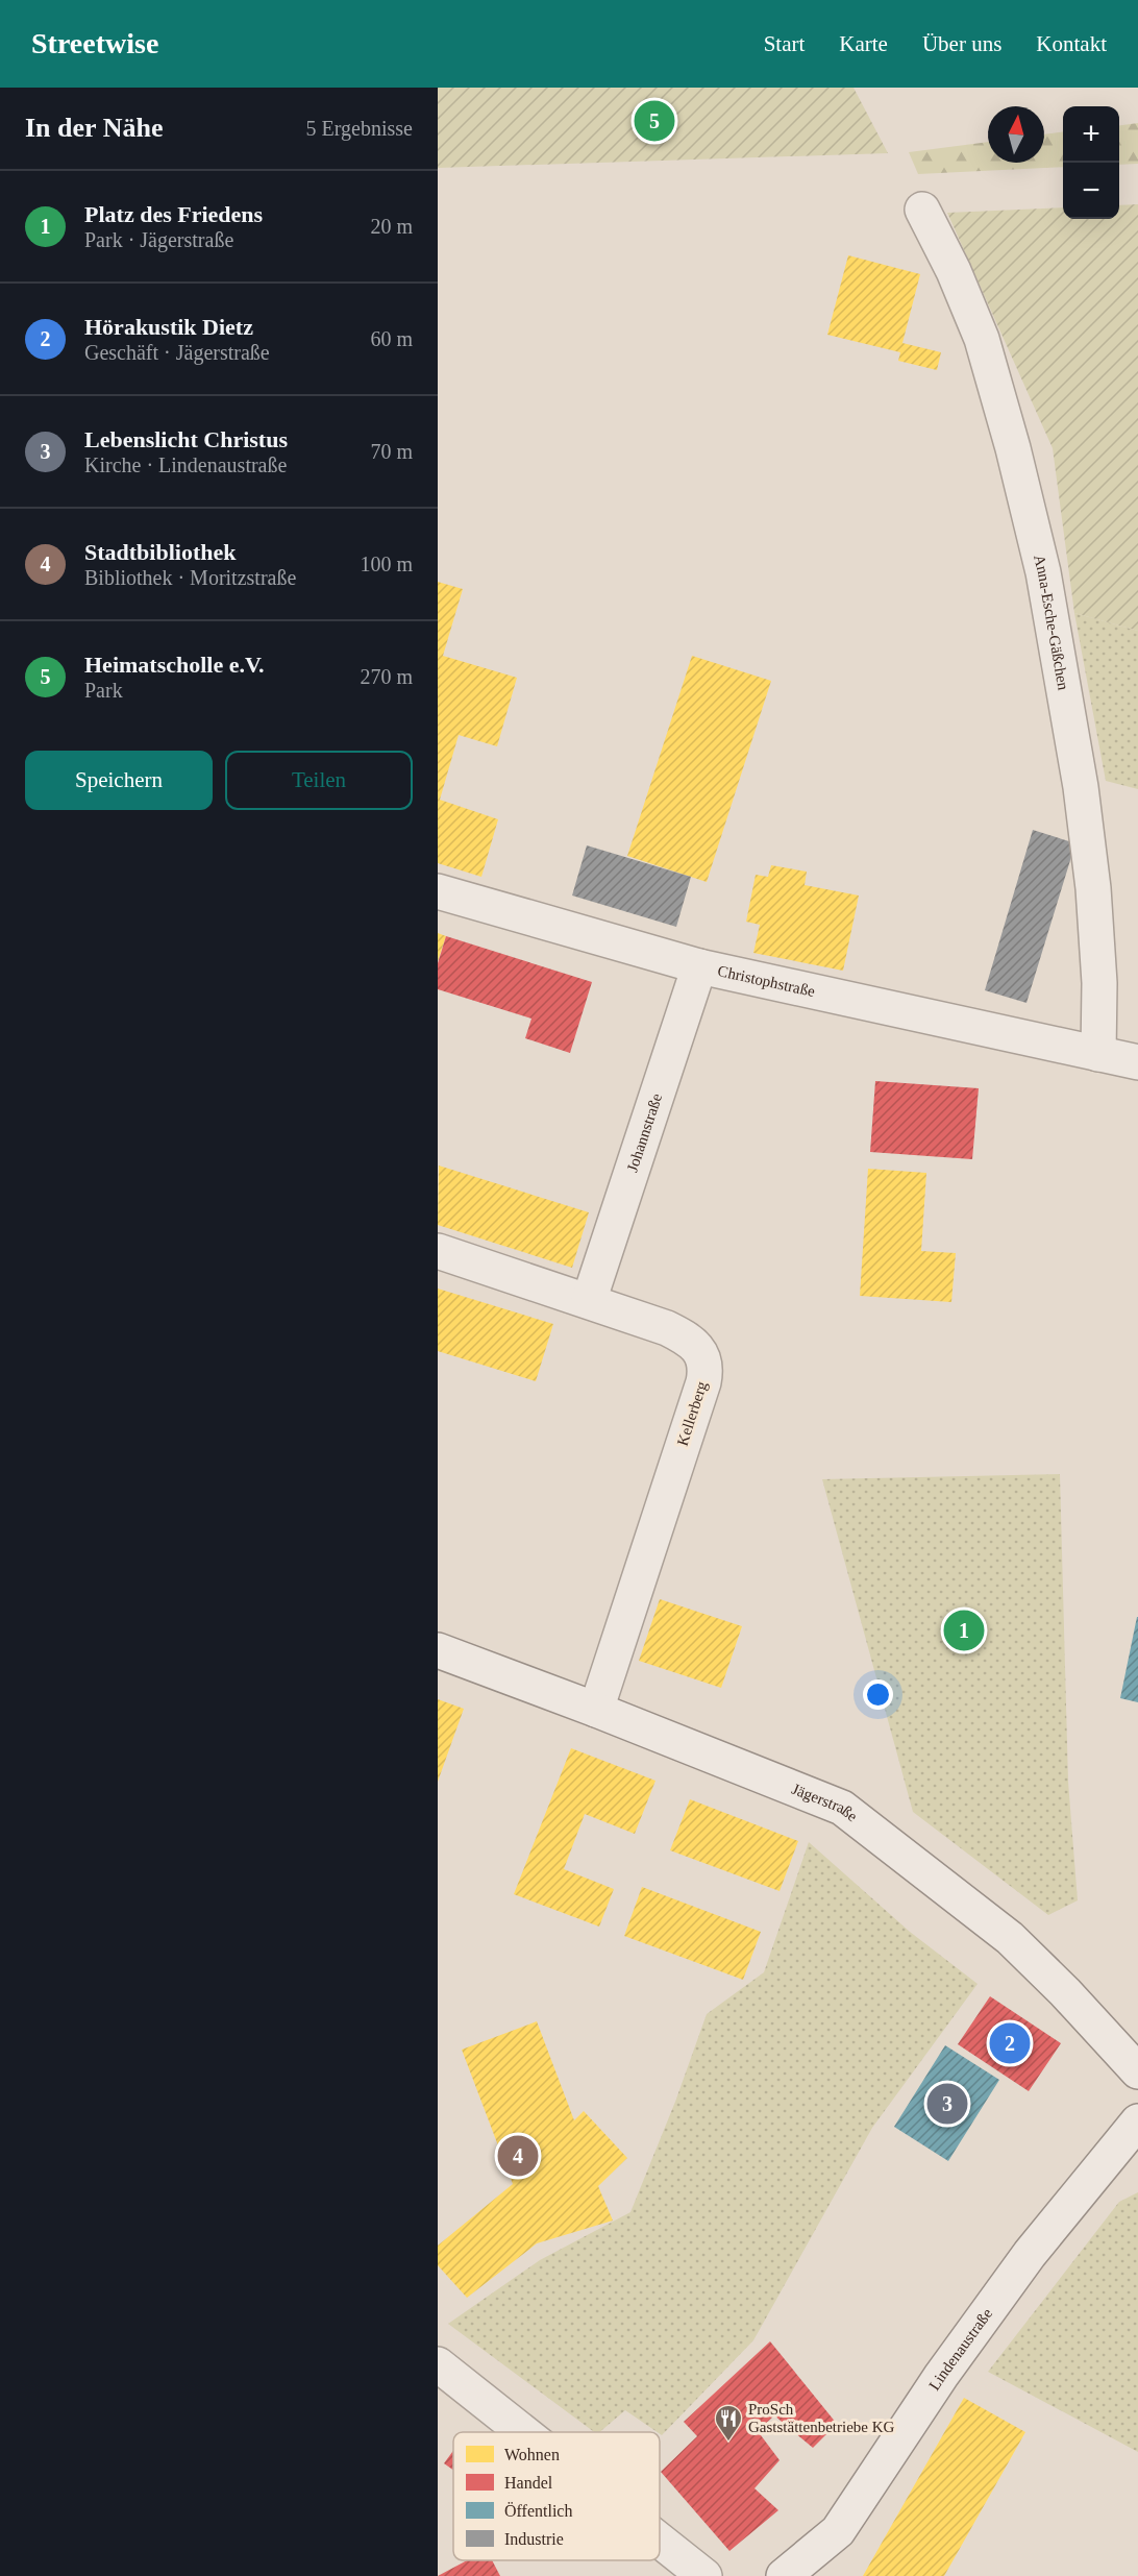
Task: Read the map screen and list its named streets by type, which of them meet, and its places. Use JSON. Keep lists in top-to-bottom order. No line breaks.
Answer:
{"streets":{"street":["Anna-Esche-Gäßchen","Christophstraße","Johannstraße","Kellerberg","Jägerstraße","Lindenaustraße"]},"crossings":[["Anna-Esche-Gäßchen","Christophstraße"],["Christophstraße","Johannstraße"],["Johannstraße","Kellerberg"],["Kellerberg","Jägerstraße"]],"places":{"restaurant":["ProSch Gaststättenbetriebe KG"]},"legend":["Wohnen","Handel","Öffentlich","Industrie"],"north":"top","page":{"header":"Streetwise","nav":["Start","Karte","Über uns","Kontakt"],"heading":["In der Nähe","5 Ergebnisse"],"pins":["5","1","2","3","4"],"map_buttons":["+","−"],"list":[{"mark":"1","name":"Platz des Friedens","note":"Park · Jägerstraße","value":"20 m"},{"mark":"2","name":"Hörakustik Dietz","note":"Geschäft · Jägerstraße","value":"60 m"},{"mark":"3","name":"Lebenslicht Christus","note":"Kirche · Lindenaustraße","value":"70 m"},{"mark":"4","name":"Stadtbibliothek","note":"Bibliothek · Moritzstraße","value":"100 m"},{"mark":"5","name":"Heimatscholle e.V.","note":"Park","value":"270 m"}],"buttons":["Speichern","Teilen"]}}
